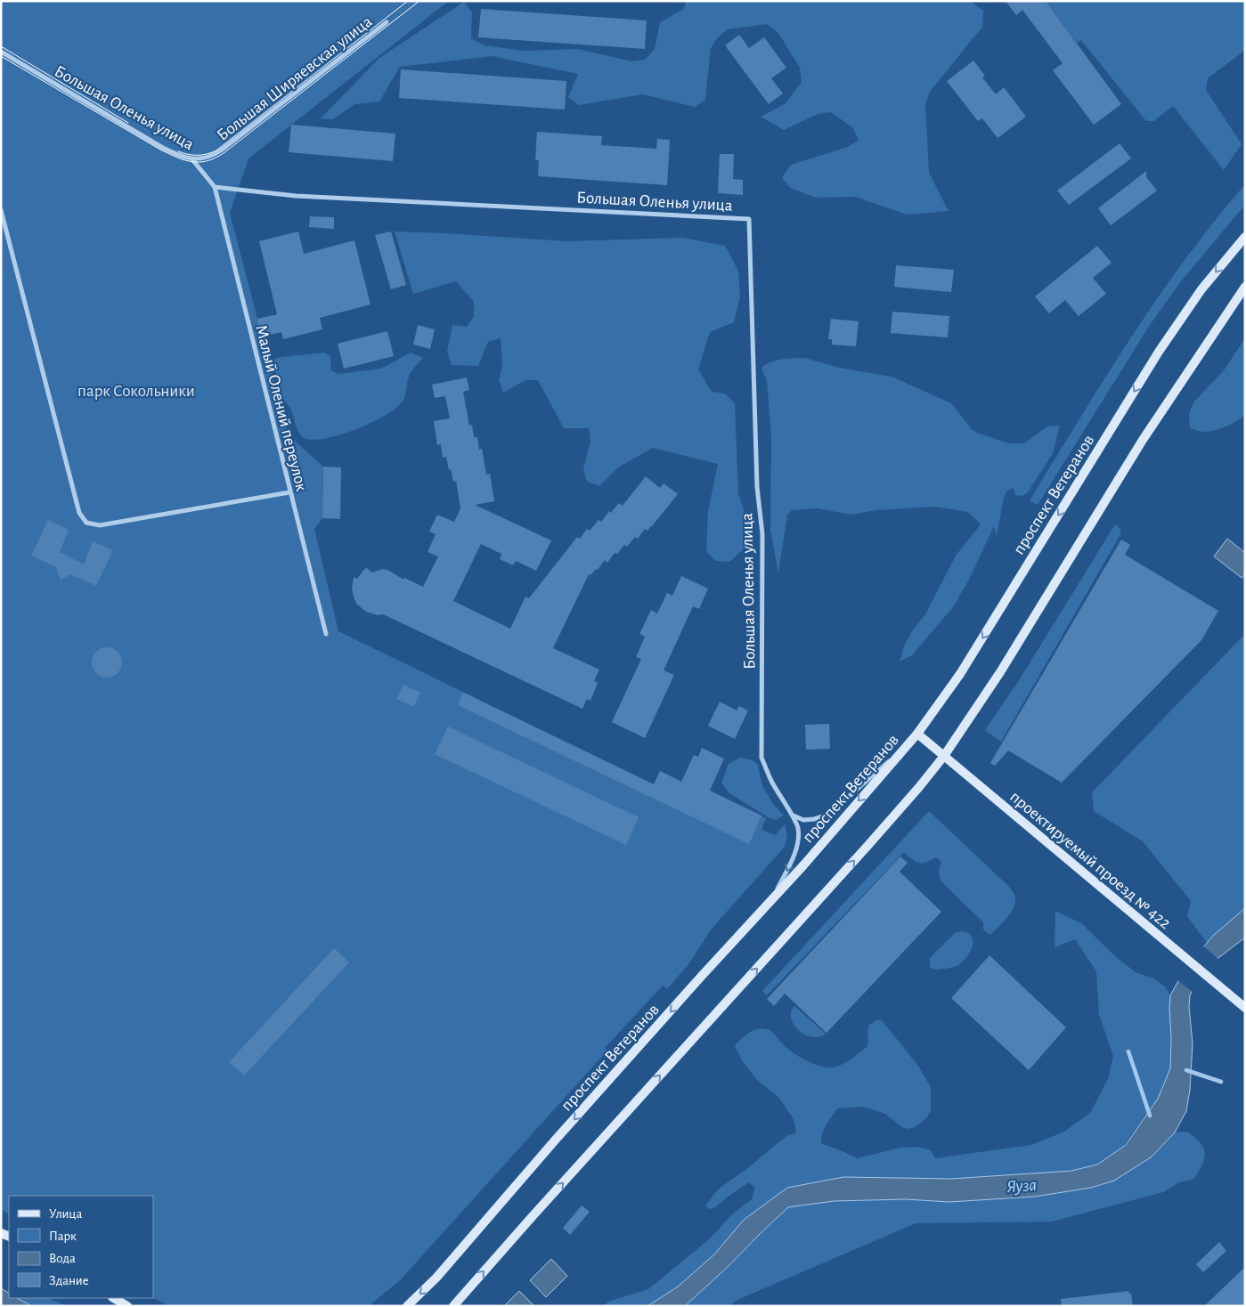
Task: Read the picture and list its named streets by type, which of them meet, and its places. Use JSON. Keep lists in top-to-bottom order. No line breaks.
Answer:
{"streets":{"main road":["проспект Ветеранов","проектируемый проезд № 422"],"street":["Большая Ширяевская улица","Большая Оленья улица","Малый Олений переулок"]},"crossings":[["Большая Ширяевская улица","Большая Оленья улица"],["Большая Оленья улица","Малый Олений переулок"],["проспект Ветеранов","проектируемый проезд № 422"]],"water":["Яуза"],"parks":["парк Сокольники"],"legend":["Улица","Парк","Вода","Здание"]}
